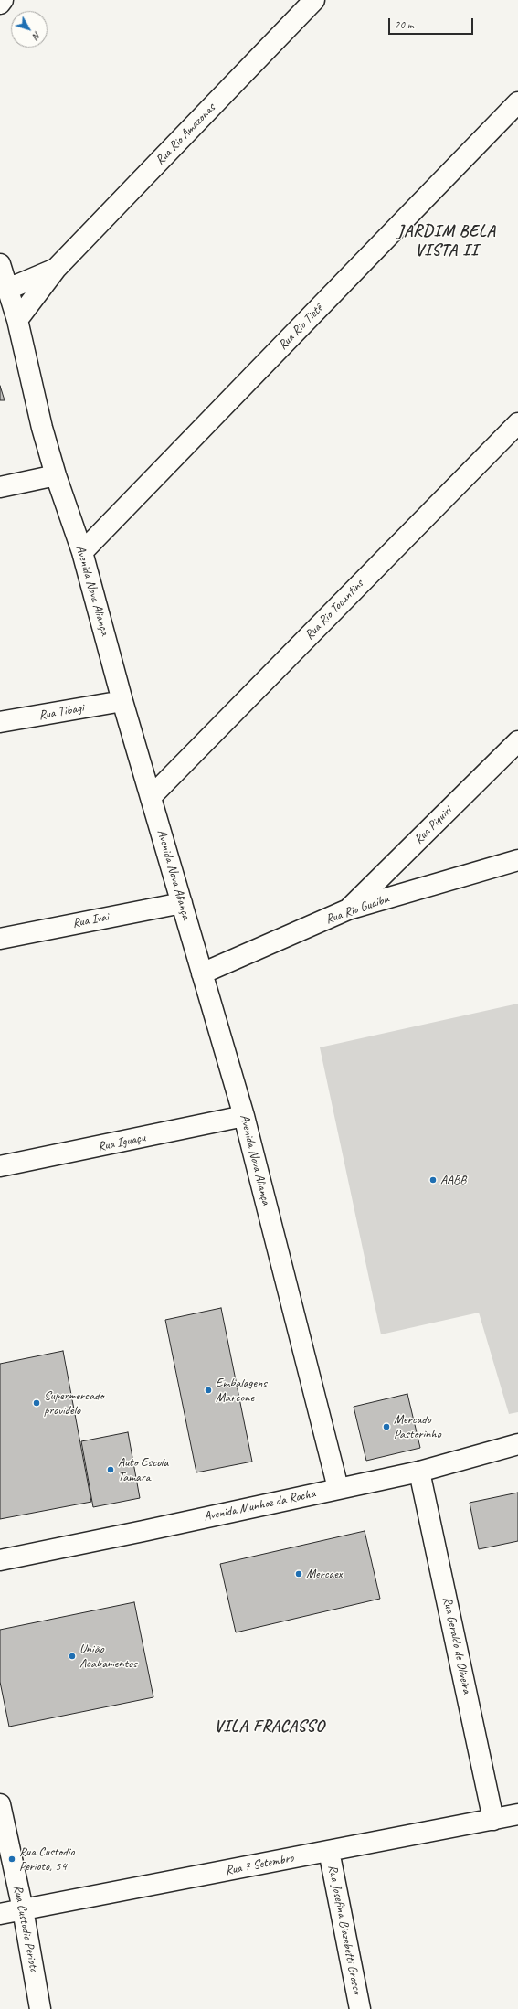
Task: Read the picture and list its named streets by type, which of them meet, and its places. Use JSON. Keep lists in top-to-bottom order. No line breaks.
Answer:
{"streets":{"street":["Rua Rio Amazonas","Rua Rio Tietê","Avenida Nova Aliança","Rua Rio Tocantins","Rua Tibagi","Rua Piquiri","Rua Rio Guaíba","Rua Ivai","Rua Iguaçu","Avenida Munhoz da Rocha","Rua Geraldo de Oliveira","Rua 7 Setembro","Rua Custodio Perioto","Rua Josefina Biazebetti Grosso"]},"crossings":[["Rua Rio Amazonas","Avenida Nova Aliança"],["Rua Rio Tietê","Avenida Nova Aliança"],["Avenida Nova Aliança","Rua Rio Tocantins"],["Avenida Nova Aliança","Rua Tibagi"],["Avenida Nova Aliança","Rua Rio Guaíba"],["Avenida Nova Aliança","Rua Ivai"],["Avenida Nova Aliança","Rua Iguaçu"],["Avenida Nova Aliança","Avenida Munhoz da Rocha"],["Rua Piquiri","Rua Rio Guaíba"],["Avenida Munhoz da Rocha","Rua Geraldo de Oliveira"],["Rua Geraldo de Oliveira","Rua 7 Setembro"],["Rua 7 Setembro","Rua Custodio Perioto"],["Rua 7 Setembro","Rua Josefina Biazebetti Grosso"]],"districts":["JARDIM BELA VISTA II","VILA FRACASSO"],"places":["AABB","Embalagens Marcone","Supermercado providelo","Mercado Pastorinho","Auto Escola Tamara","Mercaex","União Acabamentos","Rua Custodio Perioto, 54"],"scale_bar":"20 m","north":"bottom right"}
